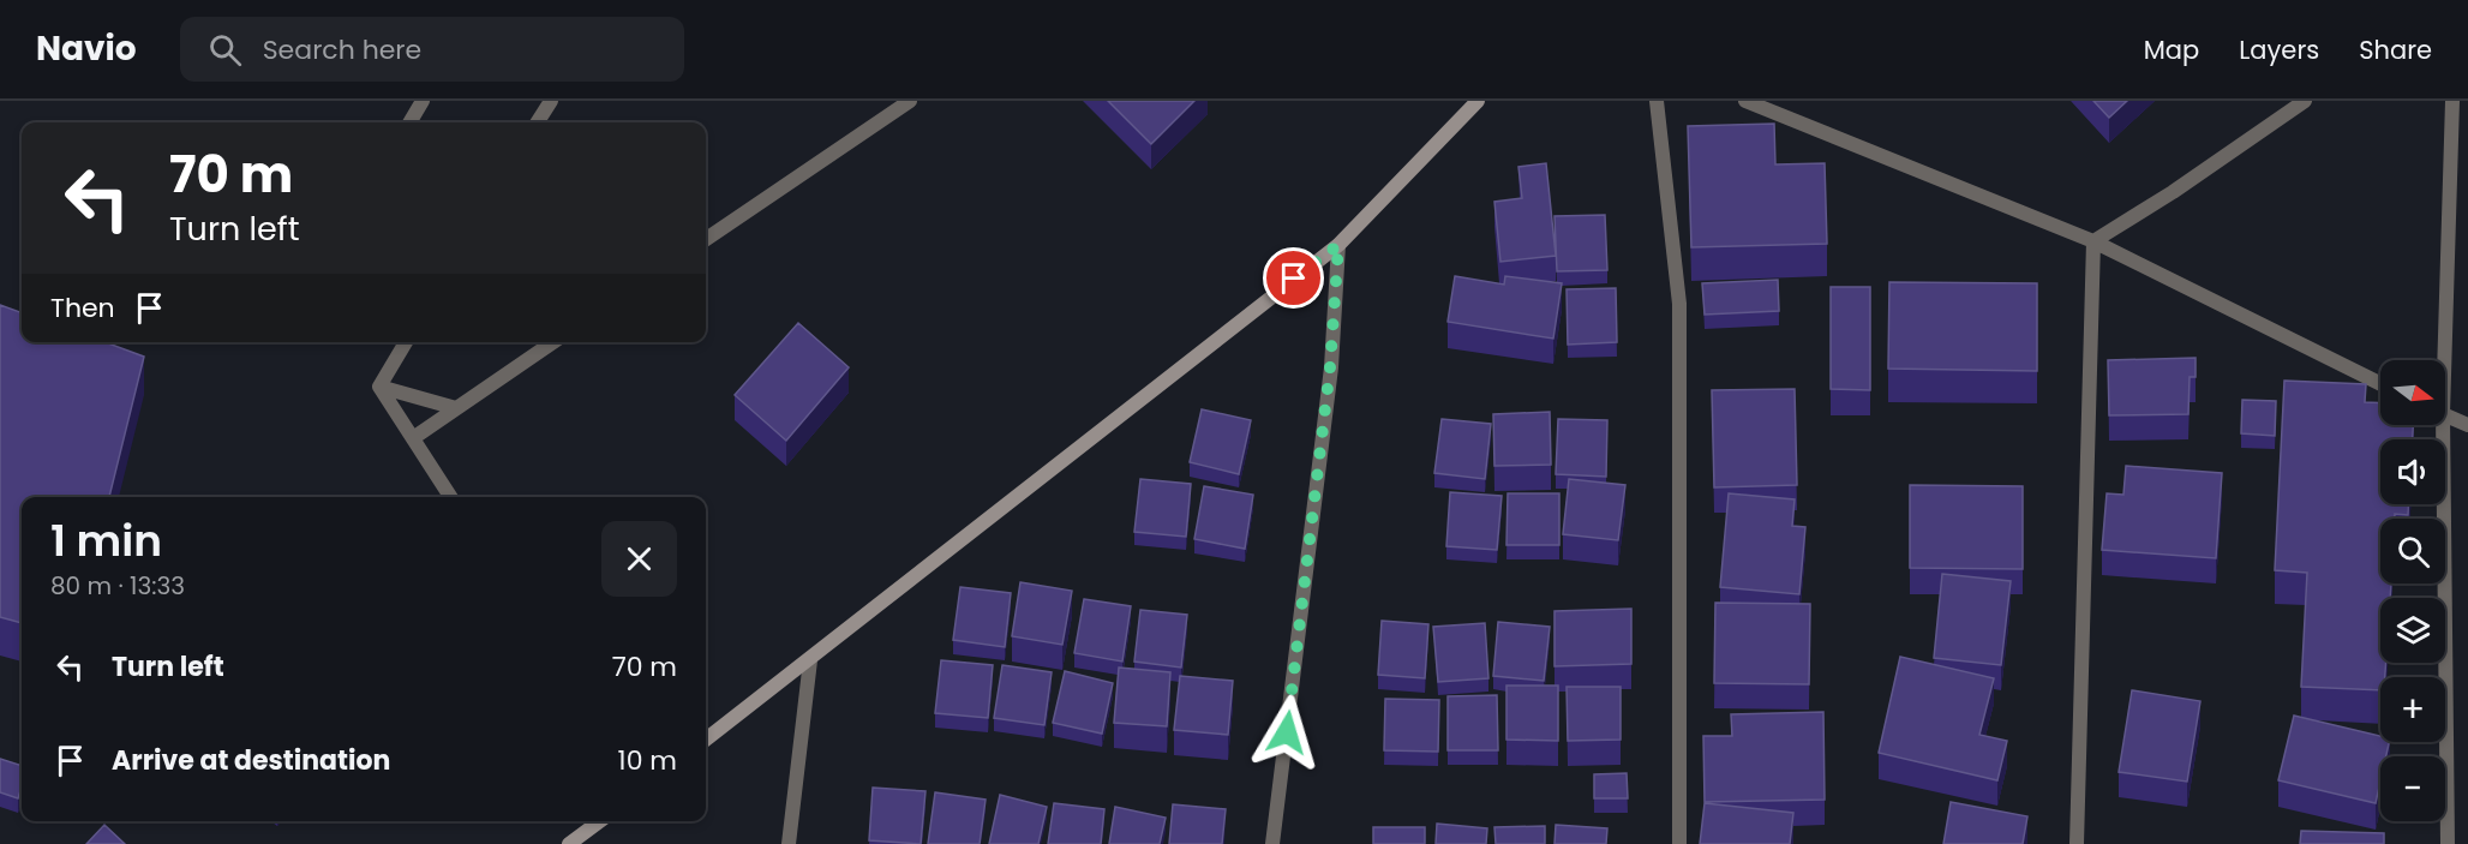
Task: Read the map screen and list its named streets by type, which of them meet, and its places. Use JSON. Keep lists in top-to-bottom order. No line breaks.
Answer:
{"north":"right","page":{"header":"Navio","search":"Search here","nav":["Map","Layers","Share"],"turn":["70 m","Turn left"],"then":"Then","map_buttons":["+","−"],"heading":["1 min","80 m · 13:33"],"list":[{"name":"Turn left","value":"70 m"},{"name":"Arrive at destination","value":"10 m"}]}}
